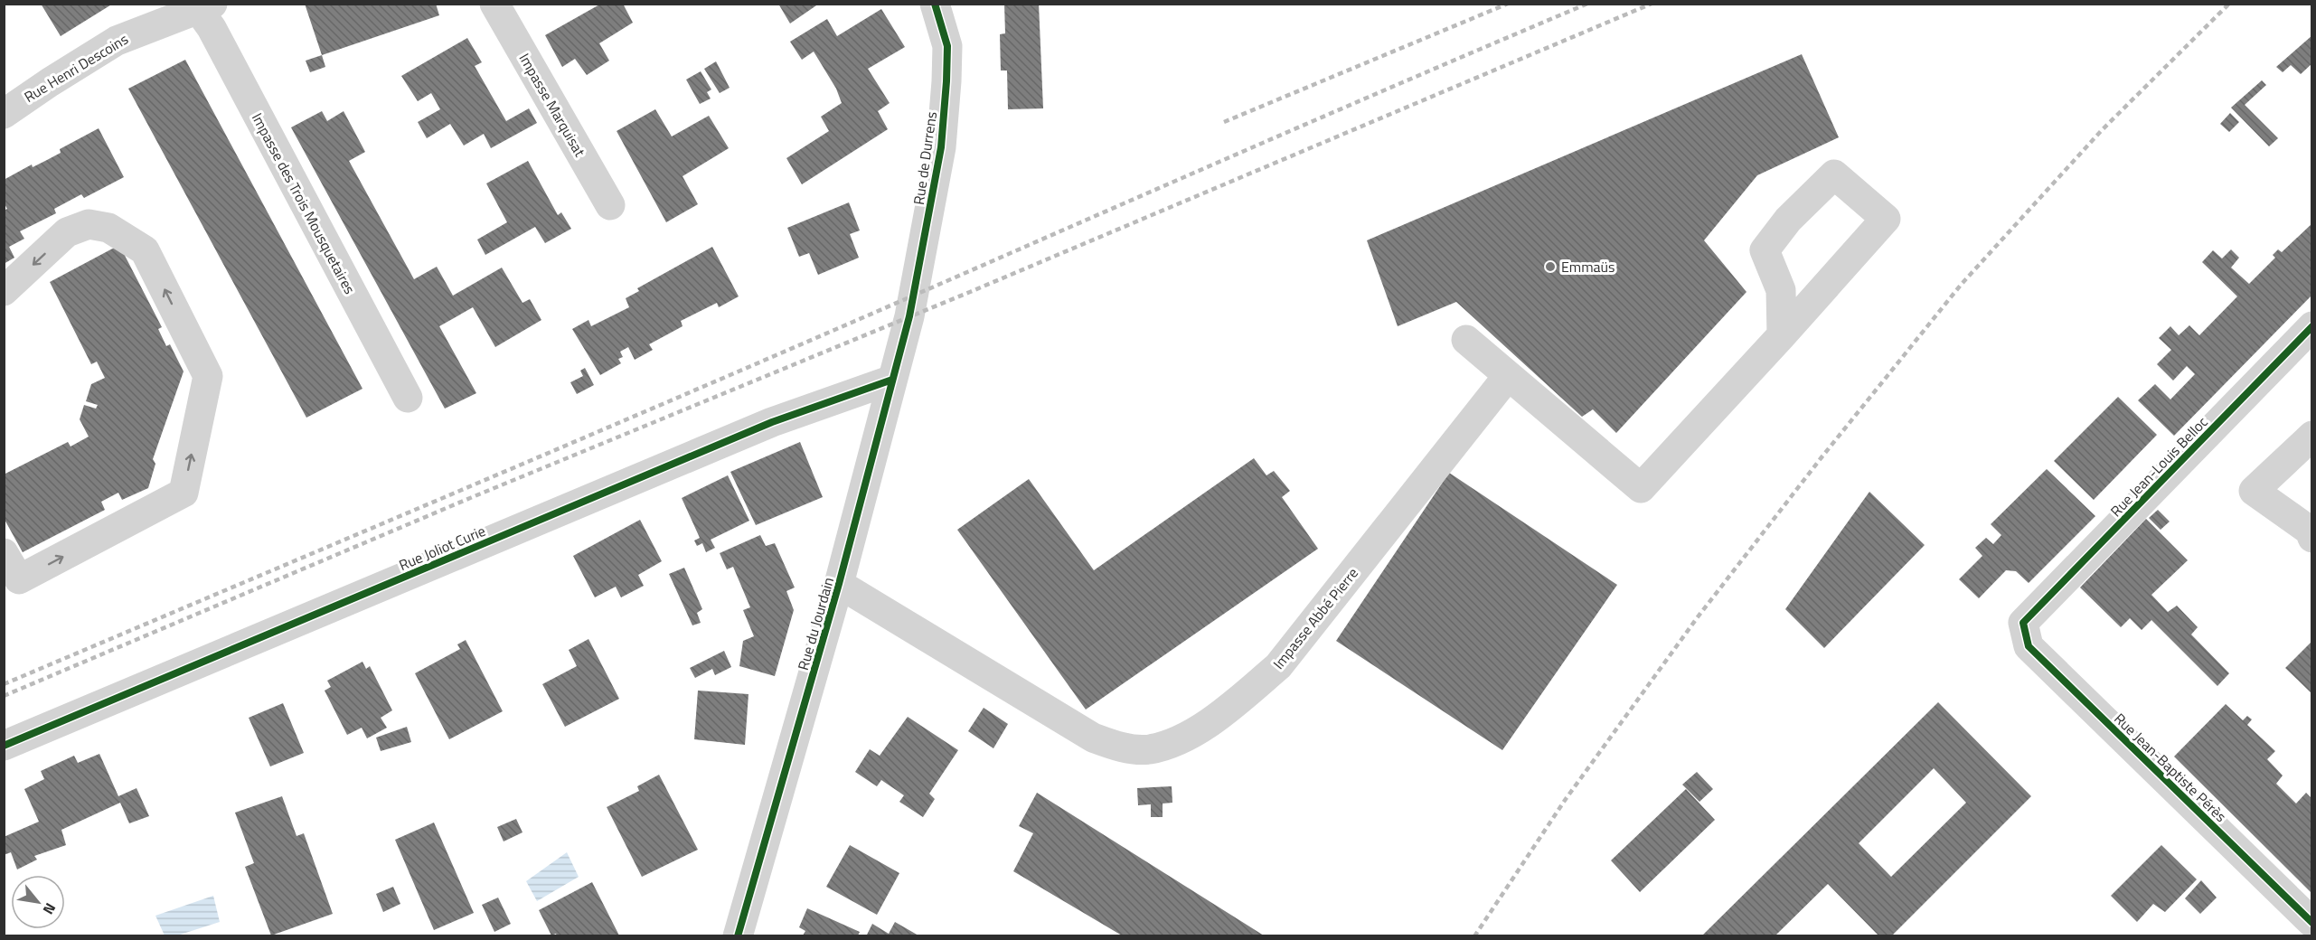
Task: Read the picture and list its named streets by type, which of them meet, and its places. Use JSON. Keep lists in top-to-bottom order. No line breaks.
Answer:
{"streets":{"street":["Rue Henri Descoins","Impasse Marquisat","Rue de Durrens","Impasse des Trois Mousquetaires","Rue Jean-Louis Belloc","Rue Joliot Curie","Impasse Abbé Pierre","Rue du Jourdain","Rue Jean-Baptiste Pérès"]},"crossings":[["Rue Henri Descoins","Impasse des Trois Mousquetaires"],["Rue de Durrens","Rue du Jourdain"],["Rue Jean-Louis Belloc","Rue Jean-Baptiste Pérès"],["Rue Joliot Curie","Rue du Jourdain"],["Impasse Abbé Pierre","Rue du Jourdain"]],"places":["Emmaüs"],"north":"bottom right"}
